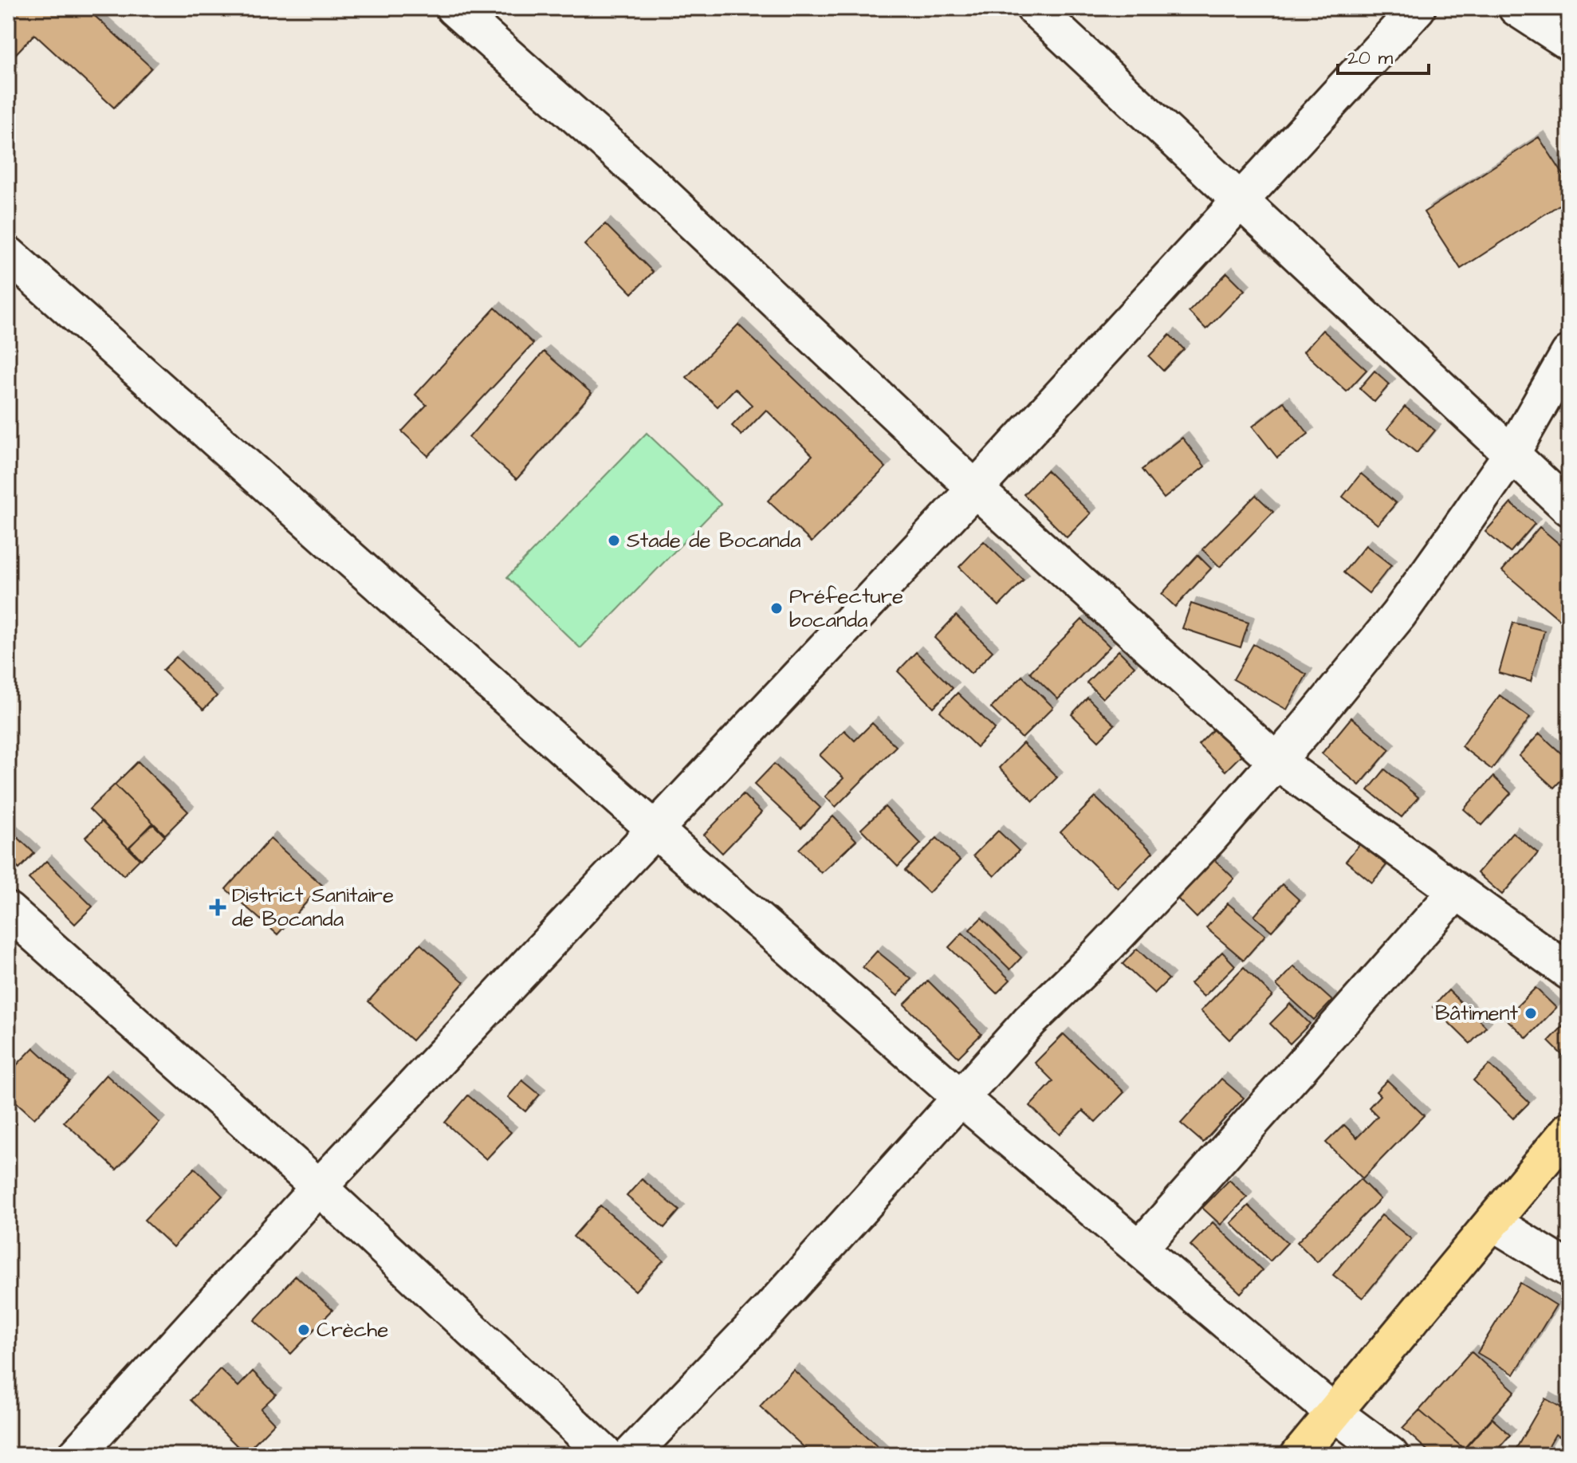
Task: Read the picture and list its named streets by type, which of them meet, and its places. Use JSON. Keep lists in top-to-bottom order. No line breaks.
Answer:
{"places":{"other":["Stade de Bocanda","Préfecture bocanda","Bâtiment","Crèche"],"health":["District Sanitaire de Bocanda"]},"scale_bar":"20 m"}
